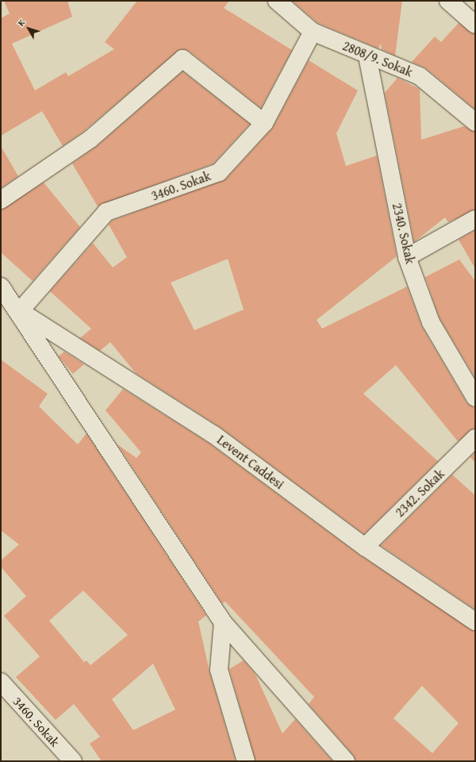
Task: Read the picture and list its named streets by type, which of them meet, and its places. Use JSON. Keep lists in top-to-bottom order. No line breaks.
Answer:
{"streets":{"street":["2808/9. Sokak","3460. Sokak","2340. Sokak","Levent Caddesi","2342. Sokak"]},"crossings":[["2808/9. Sokak","3460. Sokak"],["2808/9. Sokak","2340. Sokak"],["3460. Sokak","Levent Caddesi"],["Levent Caddesi","2342. Sokak"]],"north":"top left"}
